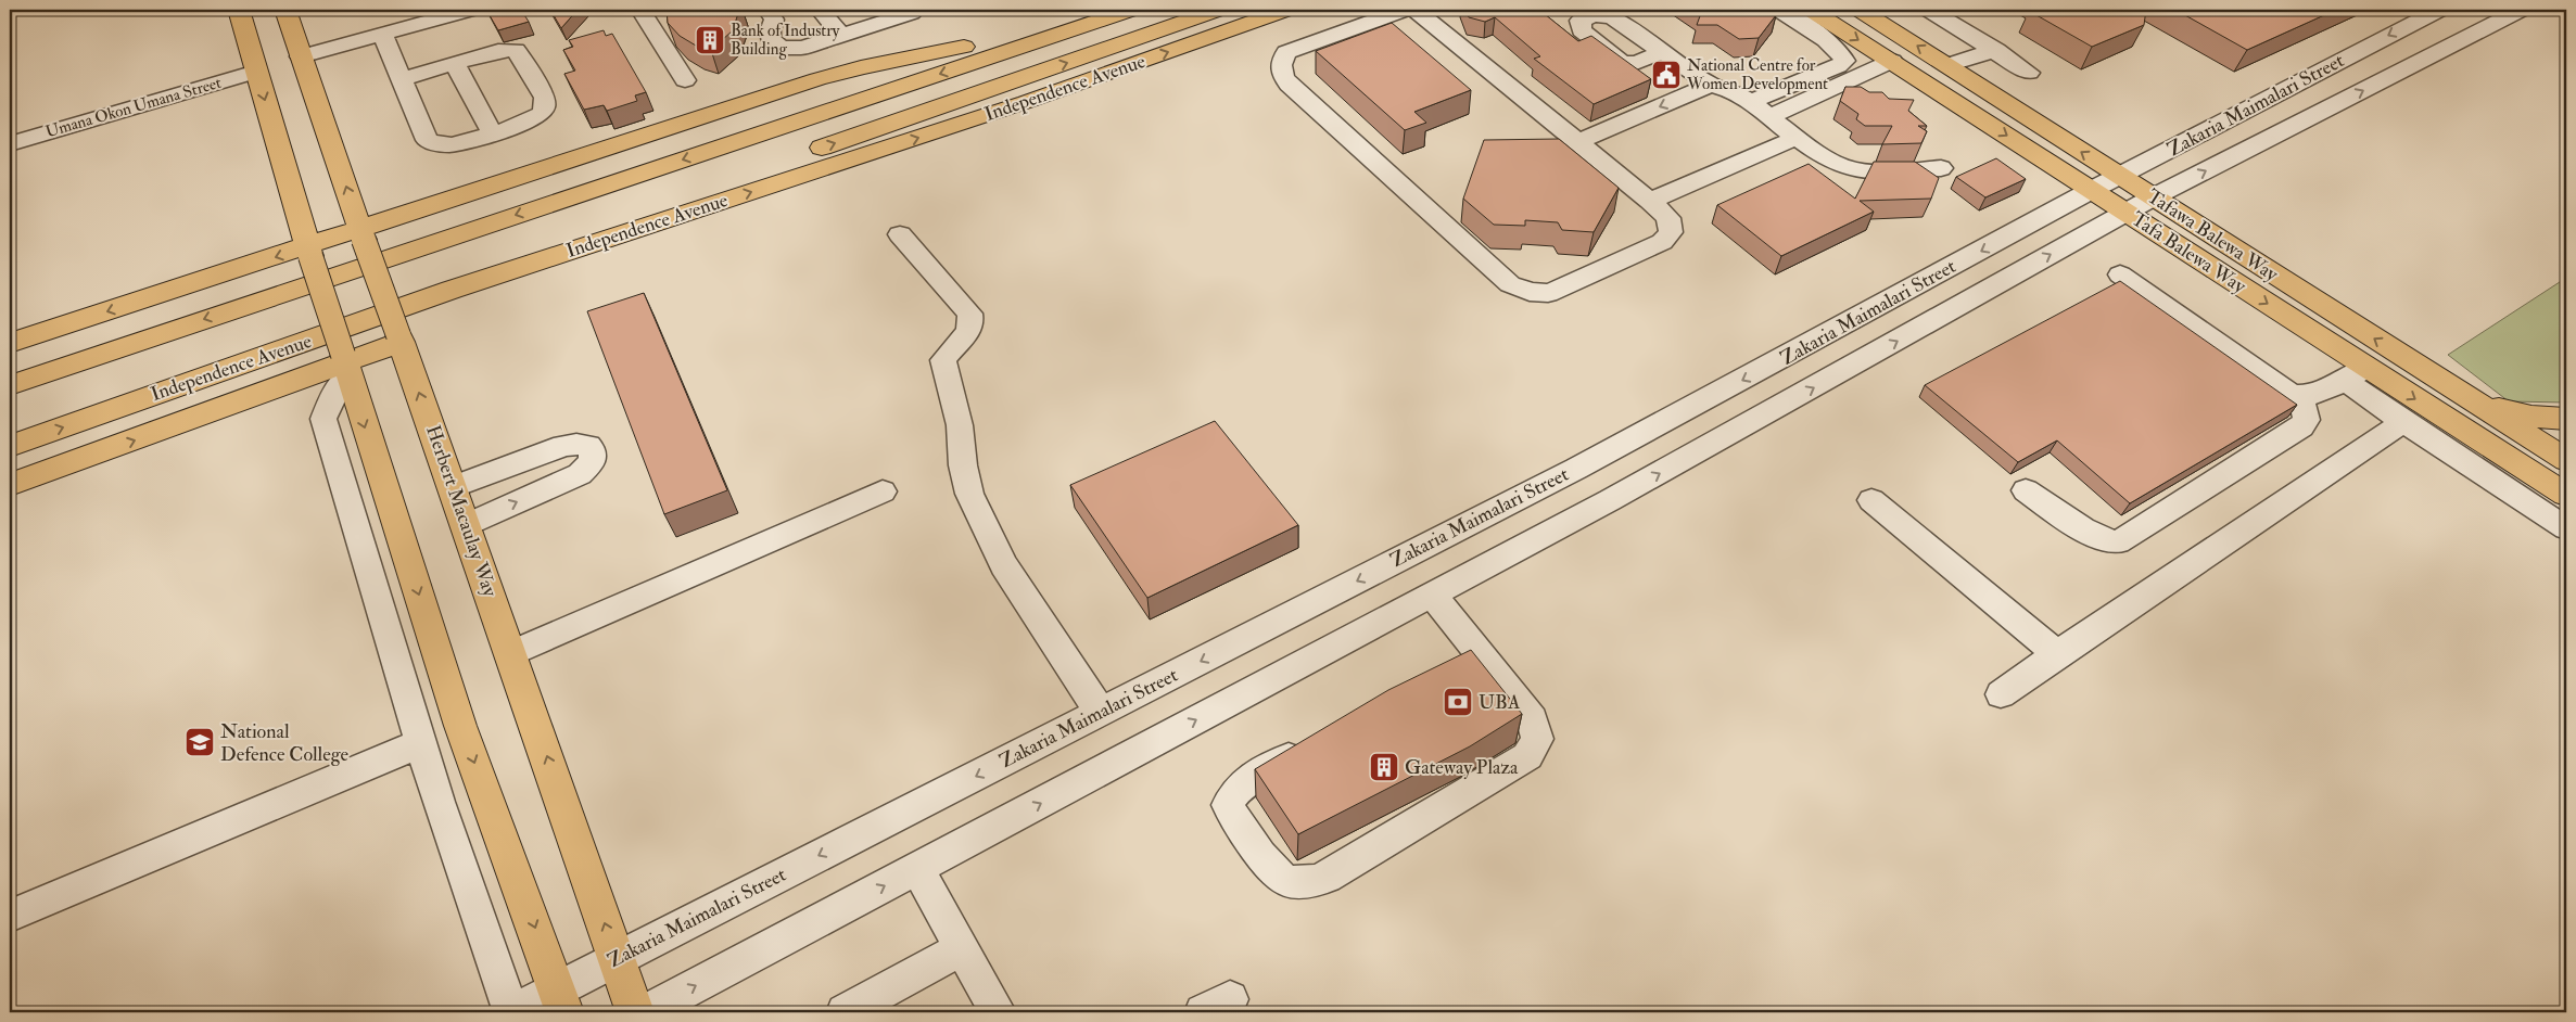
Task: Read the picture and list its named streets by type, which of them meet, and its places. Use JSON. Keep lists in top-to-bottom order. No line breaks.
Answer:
{"streets":{"main road":["Independence Avenue","Tafawa Balewa Way","Tafa Balewa Way","Herbert Macaulay Way"],"street":["Zakaria Maimalari Street","Umana Okon Umana Street"]},"crossings":[["Zakaria Maimalari Street","Tafawa Balewa Way"],["Zakaria Maimalari Street","Tafa Balewa Way"],["Zakaria Maimalari Street","Herbert Macaulay Way"]],"one_way":["Tafawa Balewa Way","Tafa Balewa Way"],"places":{"building":["Bank of Industry Building","Gateway Plaza"],"public building":["National Centre for Women Development"],"bank":["UBA"],"school or university":["National Defence College"]}}
